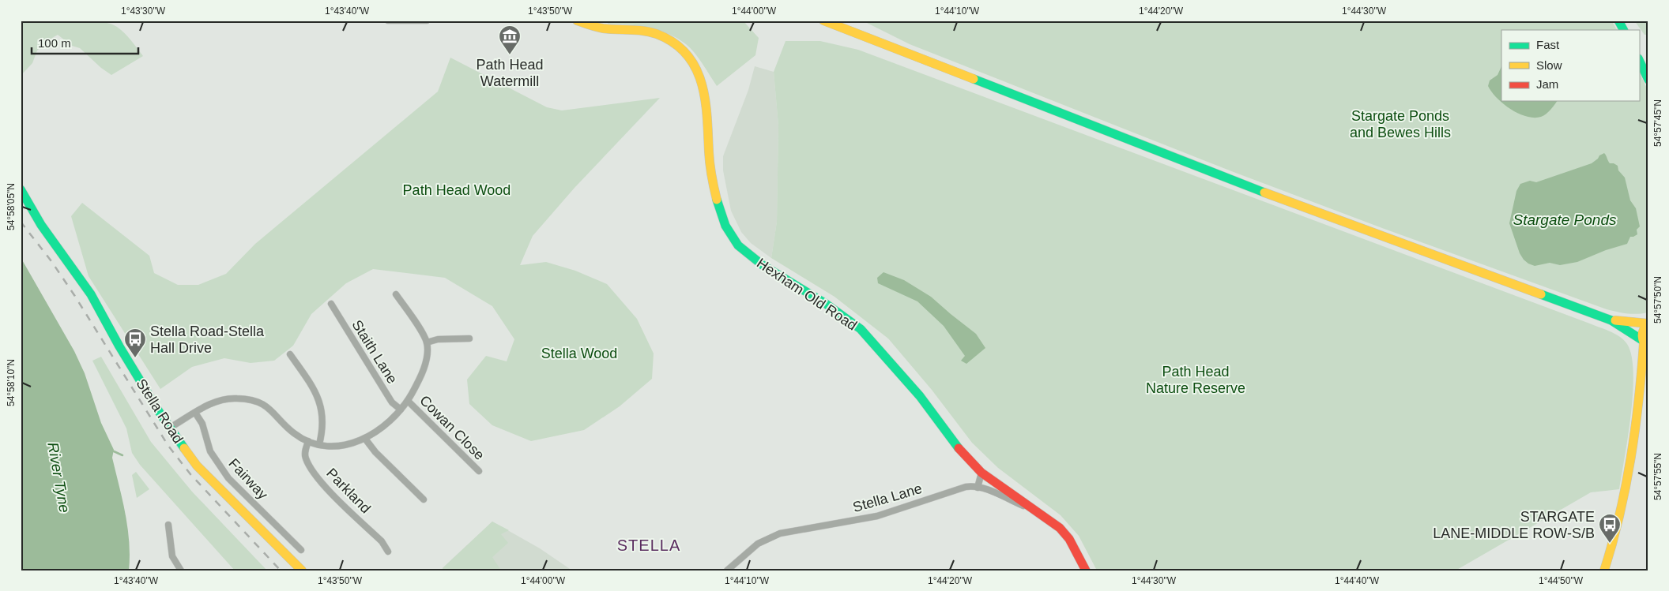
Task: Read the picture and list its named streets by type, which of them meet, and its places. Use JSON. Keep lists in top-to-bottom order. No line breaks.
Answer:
{"streets":{"main road":["Hexham Old Road","Stella Road"],"street":["Staith Lane","Cowan Close","Fairway","Parkland","Stella Lane"]},"crossings":[["Hexham Old Road","Stella Lane"]],"districts":["STELLA"],"water":["Stargate Ponds","River Tyne"],"parks":["Stargate Ponds and Bewes Hills","Path Head Wood","Stella Wood","Path Head Nature Reserve"],"places":{"museum":["Path Head Watermill"],"bus stop":["Stella Road-Stella Hall Drive","STARGATE LANE-MIDDLE ROW-S/B"]},"legend":["Fast","Slow","Jam"],"scale_bar":"100 m","coordinates":["1°43'30\"W","1°43'40\"W","1°43'50\"W","1°44'00\"W","1°44'10\"W","1°44'20\"W","1°44'30\"W","54°57'45\"N","54°58'05\"N","54°57'50\"N","54°58'10\"N","54°57'55\"N","1°44'40\"W","1°44'50\"W"]}
